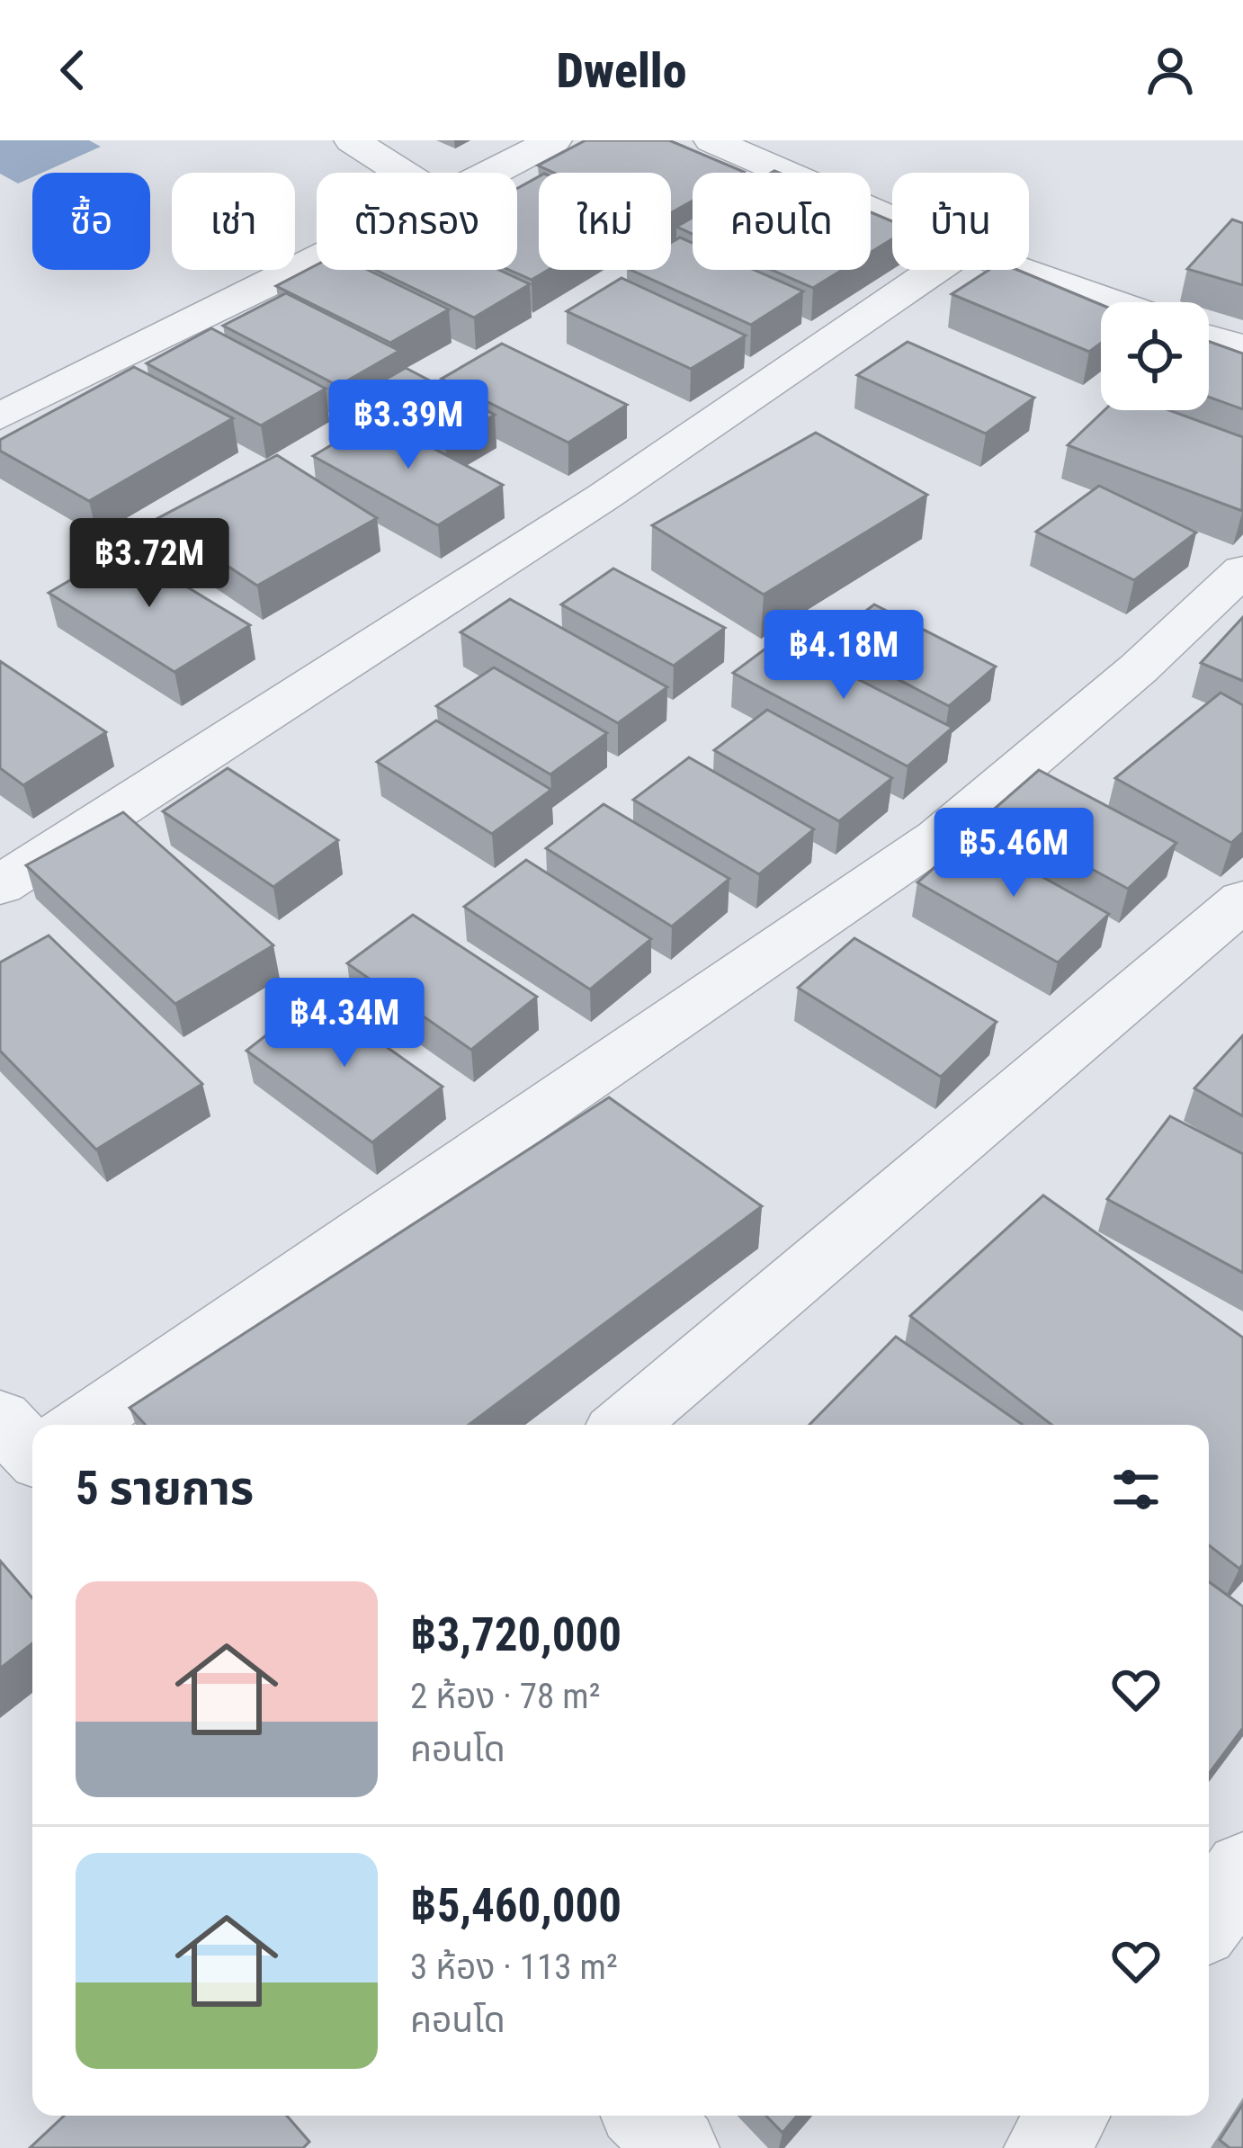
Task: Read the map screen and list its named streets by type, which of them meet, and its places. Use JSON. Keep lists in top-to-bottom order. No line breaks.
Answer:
{"page":{"header":"Dwello","chip":["ซื้อ","เช่า","ตัวกรอง","ใหม่","คอนโด","บ้าน"],"price":["฿3.39M","฿3.72M","฿4.18M","฿5.46M","฿4.34M"],"heading":"5 รายการ","list":[{"name":"฿3,720,000","note":"2 ห้อง · 78 m² · คอนโด"},{"name":"฿5,460,000","note":"3 ห้อง · 113 m² · คอนโด"}]}}
